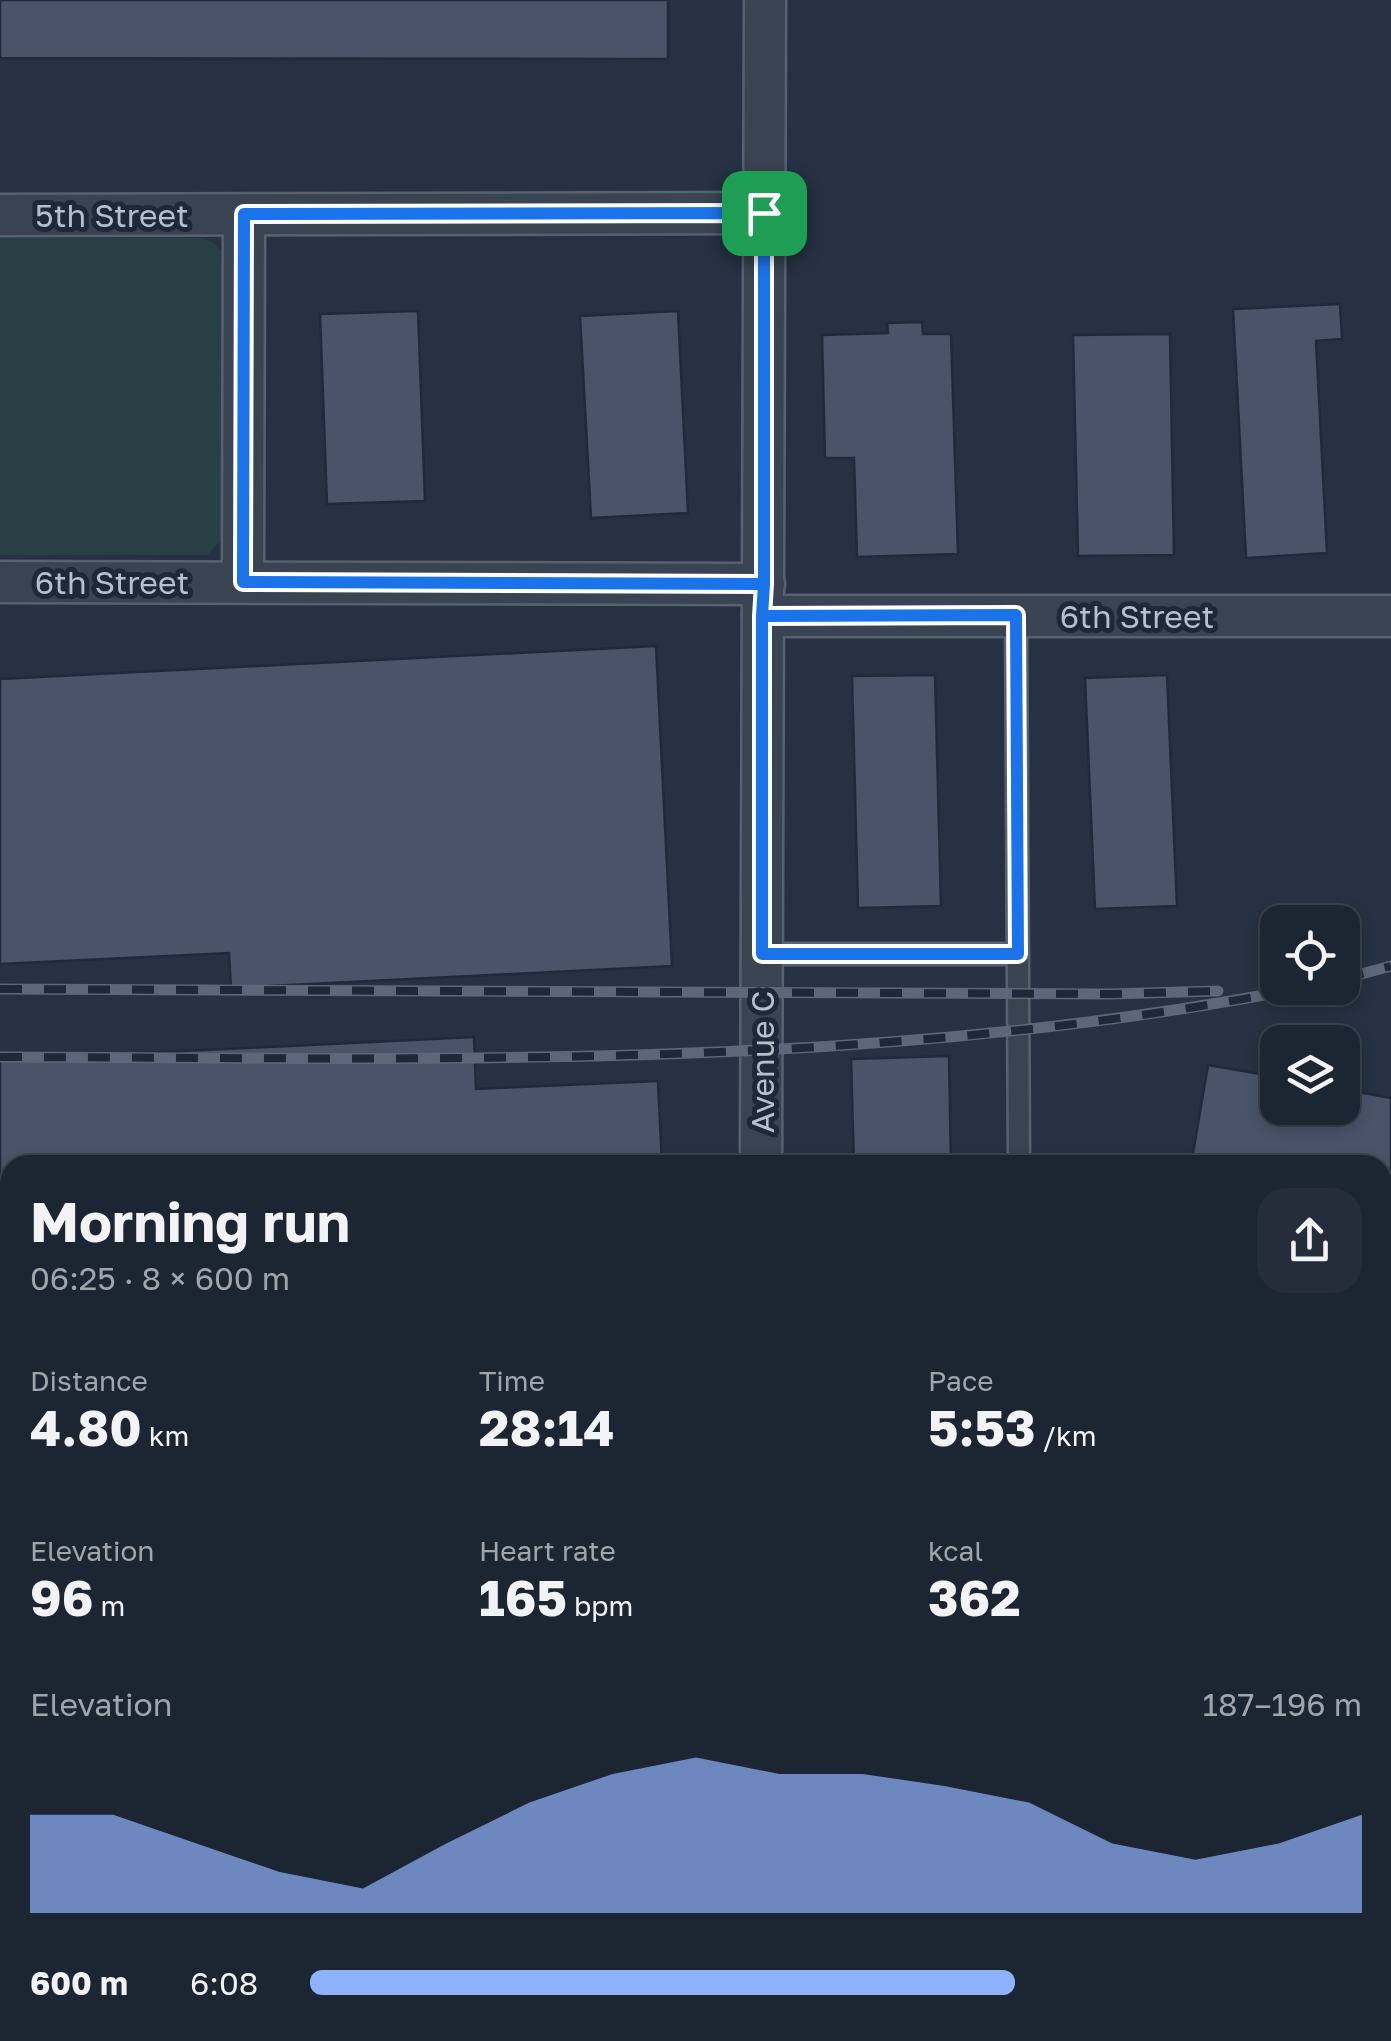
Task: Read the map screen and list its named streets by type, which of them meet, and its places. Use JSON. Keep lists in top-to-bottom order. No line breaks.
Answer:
{"streets":{"street":["5th Street","6th Street","Avenue C"]},"crossings":[["5th Street","Avenue C"],["6th Street","Avenue C"]],"page":{"heading":["Morning run","06:25 · 8 × 600 m"],"stats":[["Distance","4.80 km"],["Time","28:14"],["Pace","5:53 /km"],["Elevation","96 m"],["Heart rate","165 bpm"],["kcal","362"]],"chart":["Elevation","187–196 m"],"list":[{"name":"600 m","note":"6:08"}]}}
